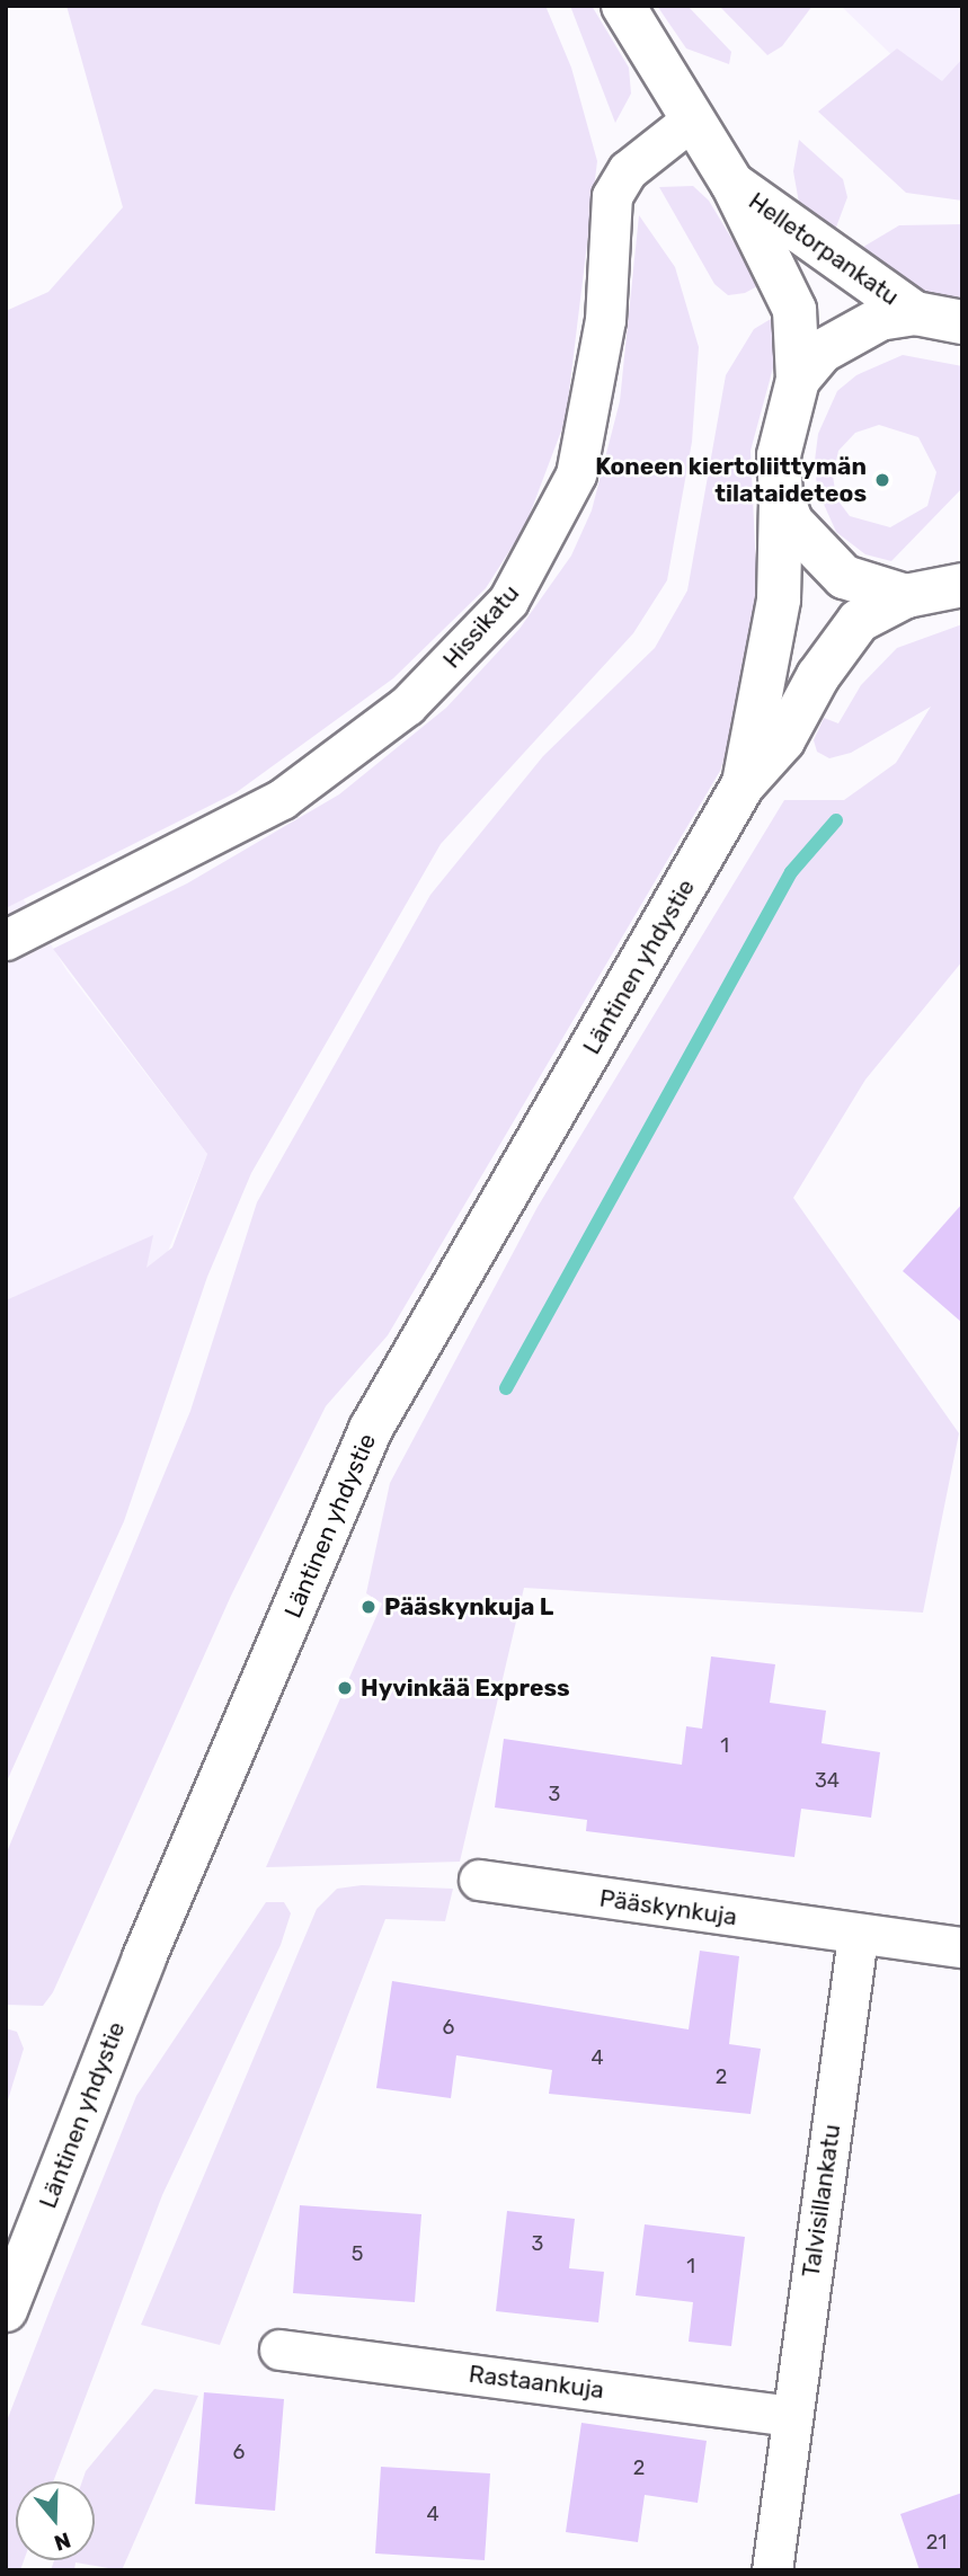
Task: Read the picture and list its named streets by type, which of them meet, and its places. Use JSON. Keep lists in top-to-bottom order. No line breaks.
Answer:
{"streets":{"main road":["Helletorpankatu","Läntinen yhdystie"],"street":["Hissikatu","Pääskynkuja","Talvisillankatu","Rastaankuja"]},"crossings":[["Helletorpankatu","Hissikatu"],["Helletorpankatu","Läntinen yhdystie"],["Pääskynkuja","Talvisillankatu"],["Talvisillankatu","Rastaankuja"]],"places":["Koneen kiertoliittymän tilataideteos","Pääskynkuja L","Hyvinkää Express"],"house_numbers":["1","34","3","6","4","2","3","5","1","6","2","4","21"],"north":"bottom"}
